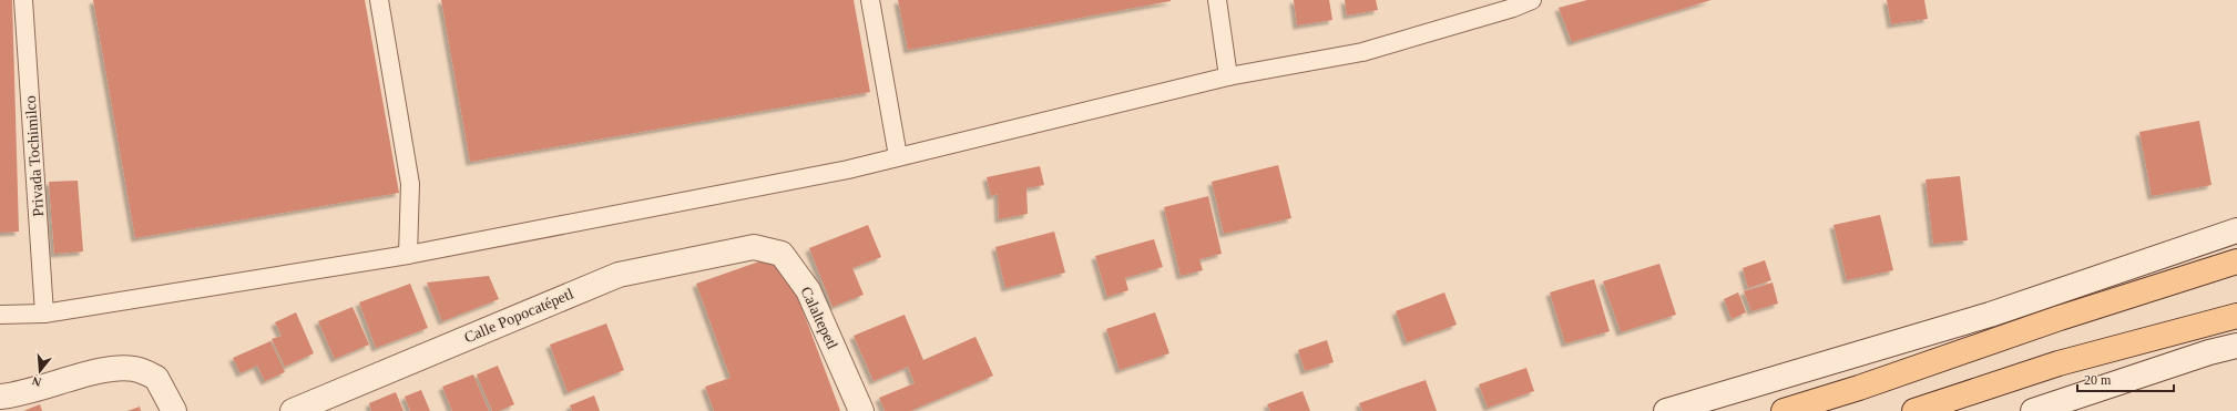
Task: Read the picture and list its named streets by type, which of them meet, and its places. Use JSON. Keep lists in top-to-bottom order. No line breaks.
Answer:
{"streets":{"street":["Calle Popocatépetl","Calaltepetl"],"lane":["Privada Tochimilco"]},"crossings":[["Calle Popocatépetl","Calaltepetl"]],"scale_bar":"20 m","north":"bottom"}
